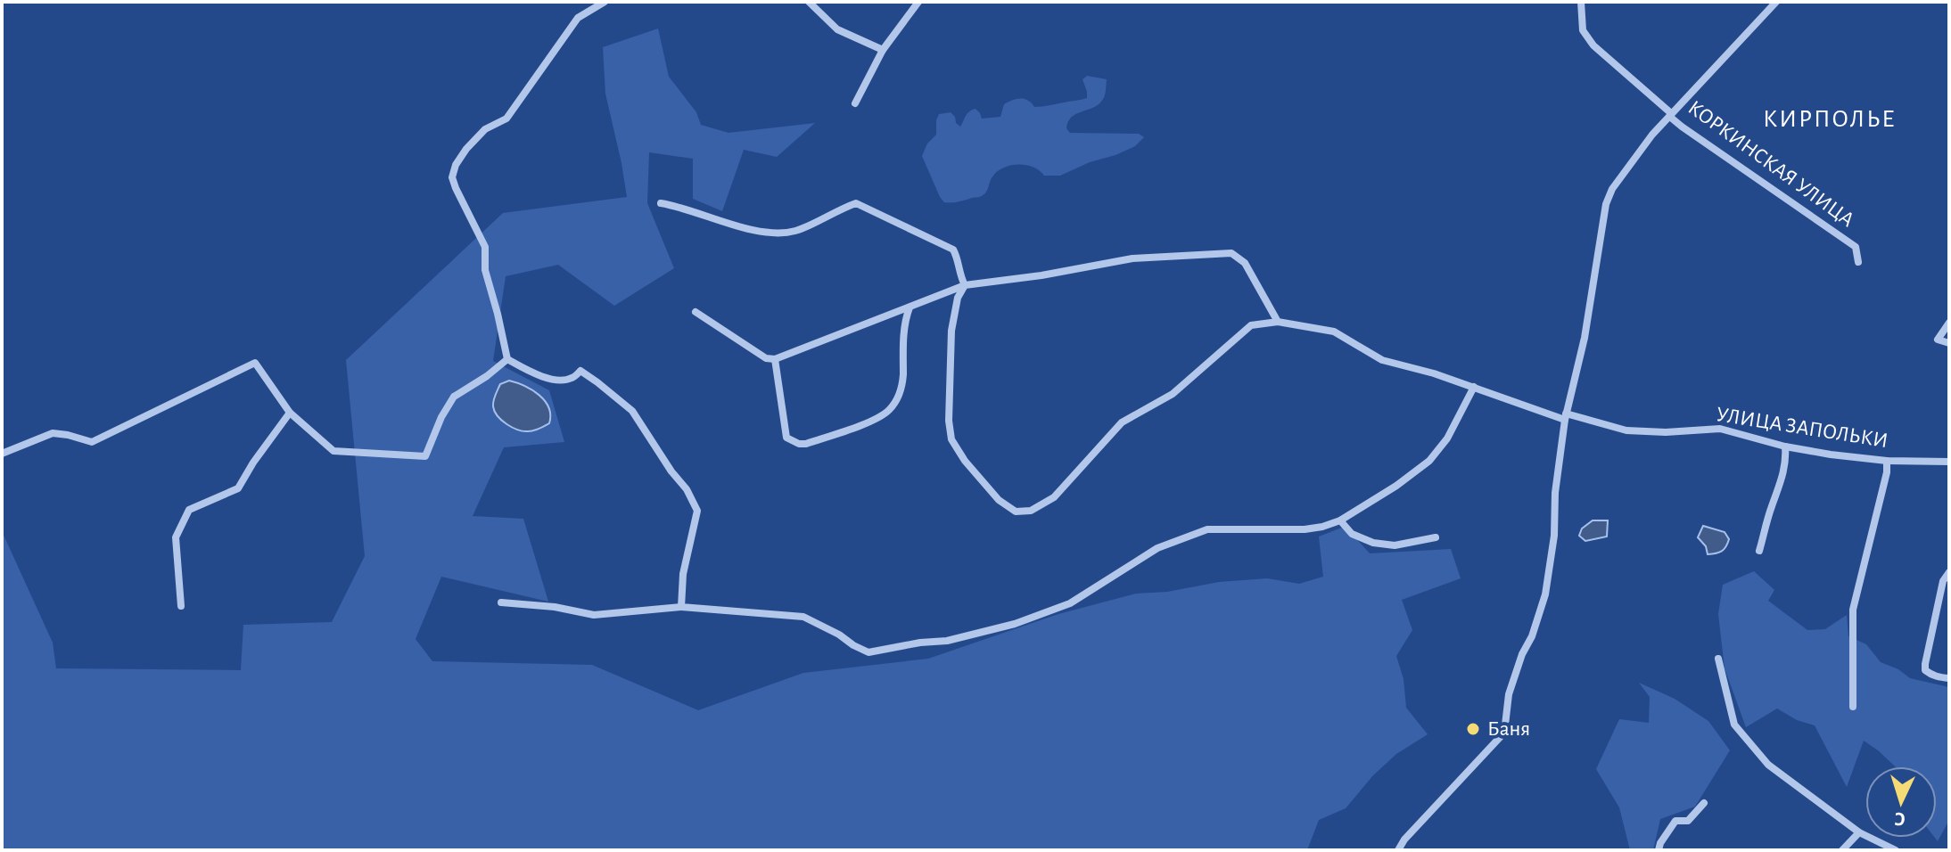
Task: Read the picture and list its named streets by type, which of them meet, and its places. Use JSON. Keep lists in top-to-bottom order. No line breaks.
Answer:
{"streets":{"street":["КОРКИНСКАЯ УЛИЦА","УЛИЦА ЗАПОЛЬКИ"]},"districts":["КИРПОЛЬЕ"],"places":["Баня"],"north":"bottom"}
